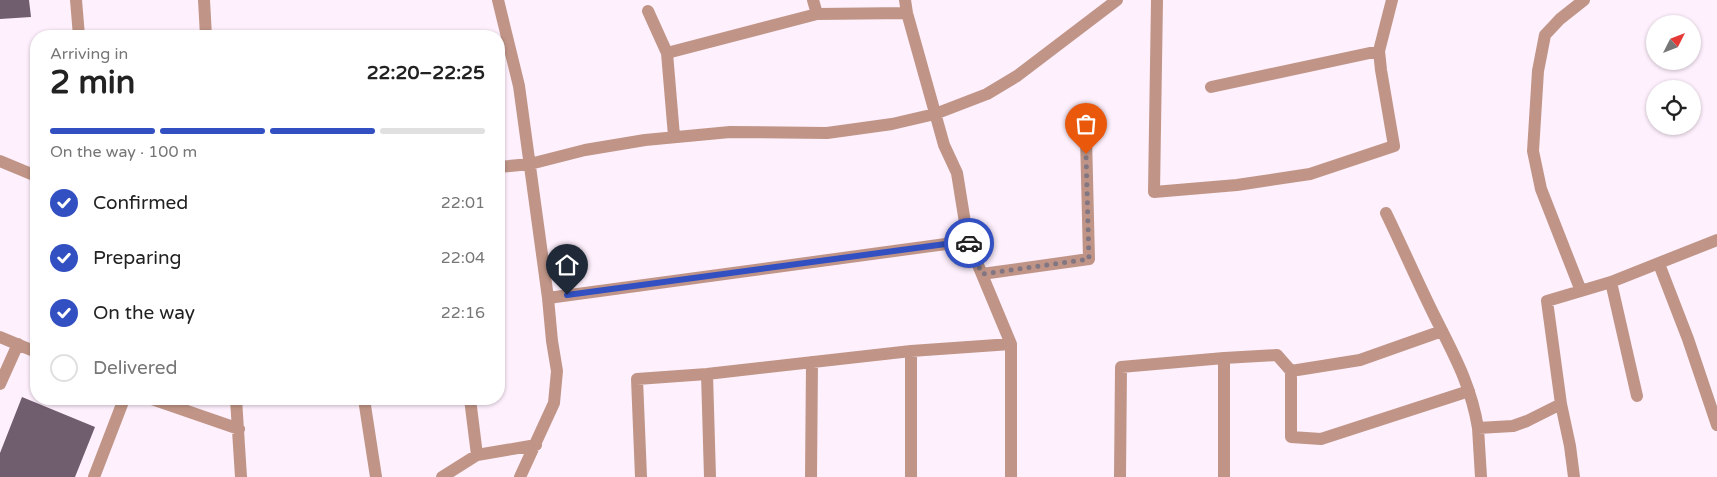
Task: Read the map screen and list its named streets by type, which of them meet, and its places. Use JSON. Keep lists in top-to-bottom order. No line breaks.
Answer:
{"north":"top right","page":{"heading":["2 min","Arriving in","22:20–22:25"],"bar":"On the way · 100 m","list":[["Confirmed","22:01"],["Preparing","22:04"],["On the way","22:16"],"Delivered"]}}
